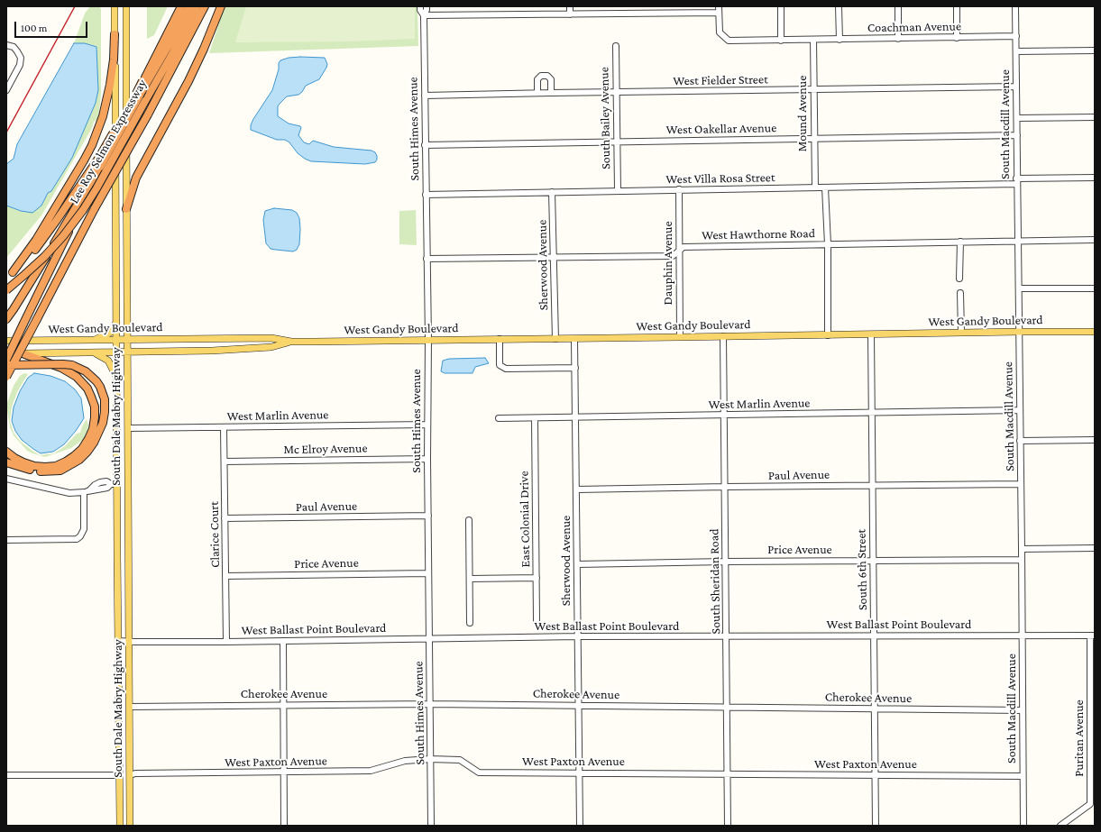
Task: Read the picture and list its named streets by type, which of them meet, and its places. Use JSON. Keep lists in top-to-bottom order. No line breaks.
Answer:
{"streets":{"highway":["Lee Roy Selmon Expressway"],"main road":["West Gandy Boulevard","South Dale Mabry Highway"],"street":["Coachman Avenue","West Fielder Street","Mound Avenue","South Bailey Avenue","South Macdill Avenue","South Himes Avenue","West Oakellar Avenue","West Villa Rosa Street","West Hawthorne Road","Dauphin Avenue","Sherwood Avenue","West Marlin Avenue","Mc Elroy Avenue","Paul Avenue","East Colonial Drive","Clarice Court","Price Avenue","South 6th Street","South Sheridan Road","West Ballast Point Boulevard","Cherokee Avenue","Puritan Avenue","West Paxton Avenue"]},"crossings":[["Coachman Avenue","Mound Avenue"],["Coachman Avenue","South Macdill Avenue"],["West Fielder Street","Mound Avenue"],["West Fielder Street","South Bailey Avenue"],["West Fielder Street","South Macdill Avenue"],["West Fielder Street","South Himes Avenue"],["Mound Avenue","West Oakellar Avenue"],["Mound Avenue","West Villa Rosa Street"],["South Bailey Avenue","West Oakellar Avenue"],["South Bailey Avenue","West Villa Rosa Street"],["South Macdill Avenue","West Oakellar Avenue"],["South Macdill Avenue","West Villa Rosa Street"],["South Macdill Avenue","West Hawthorne Road"],["South Macdill Avenue","West Gandy Boulevard"],["South Macdill Avenue","West Marlin Avenue"],["South Macdill Avenue","Paul Avenue"],["South Macdill Avenue","Price Avenue"],["South Macdill Avenue","West Ballast Point Boulevard"],["South Macdill Avenue","Cherokee Avenue"],["South Macdill Avenue","West Paxton Avenue"],["South Himes Avenue","West Oakellar Avenue"],["South Himes Avenue","West Villa Rosa Street"],["South Himes Avenue","West Hawthorne Road"],["South Himes Avenue","West Gandy Boulevard"],["South Himes Avenue","West Marlin Avenue"],["South Himes Avenue","Mc Elroy Avenue"],["South Himes Avenue","Paul Avenue"],["South Himes Avenue","Price Avenue"],["South Himes Avenue","West Ballast Point Boulevard"],["South Himes Avenue","Cherokee Avenue"],["South Himes Avenue","West Paxton Avenue"],["West Villa Rosa Street","Dauphin Avenue"],["West Villa Rosa Street","Sherwood Avenue"],["West Hawthorne Road","Dauphin Avenue"],["West Hawthorne Road","Sherwood Avenue"],["Dauphin Avenue","West Gandy Boulevard"],["Sherwood Avenue","West Gandy Boulevard"],["Sherwood Avenue","West Marlin Avenue"],["Sherwood Avenue","Paul Avenue"],["Sherwood Avenue","Price Avenue"],["Sherwood Avenue","West Ballast Point Boulevard"],["Sherwood Avenue","Cherokee Avenue"],["Sherwood Avenue","West Paxton Avenue"],["West Gandy Boulevard","South Dale Mabry Highway"],["West Gandy Boulevard","South 6th Street"],["West Gandy Boulevard","South Sheridan Road"],["West Marlin Avenue","South Dale Mabry Highway"],["West Marlin Avenue","East Colonial Drive"],["West Marlin Avenue","Clarice Court"],["West Marlin Avenue","South 6th Street"],["West Marlin Avenue","South Sheridan Road"],["South Dale Mabry Highway","West Ballast Point Boulevard"],["South Dale Mabry Highway","Cherokee Avenue"],["South Dale Mabry Highway","West Paxton Avenue"],["Mc Elroy Avenue","Clarice Court"],["Paul Avenue","Clarice Court"],["Paul Avenue","South 6th Street"],["Paul Avenue","South Sheridan Road"],["Clarice Court","Price Avenue"],["Clarice Court","West Ballast Point Boulevard"],["Price Avenue","South 6th Street"],["Price Avenue","South Sheridan Road"],["South 6th Street","West Ballast Point Boulevard"],["South 6th Street","Cherokee Avenue"],["South 6th Street","West Paxton Avenue"],["South Sheridan Road","West Ballast Point Boulevard"],["South Sheridan Road","Cherokee Avenue"],["South Sheridan Road","West Paxton Avenue"],["West Ballast Point Boulevard","Puritan Avenue"]],"scale_bar":"100 m"}
